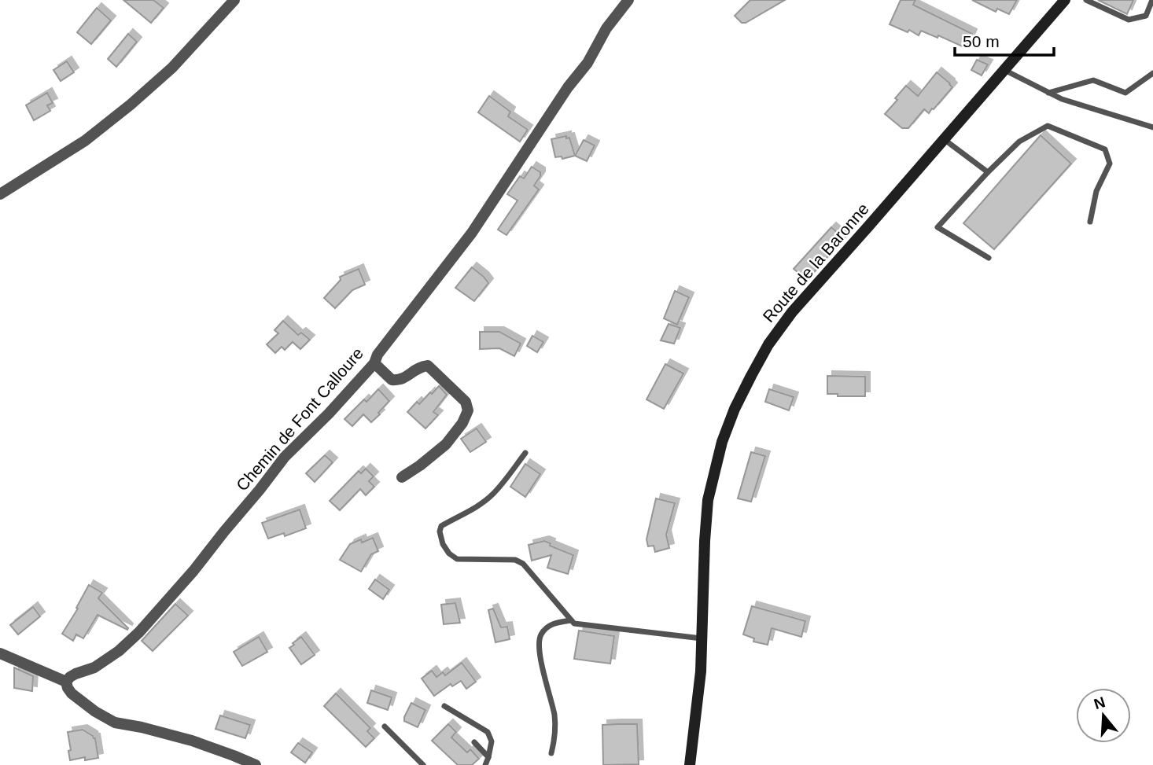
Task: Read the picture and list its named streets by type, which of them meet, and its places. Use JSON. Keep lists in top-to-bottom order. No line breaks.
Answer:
{"streets":{"main road":["Route de la Baronne"],"street":["Chemin de Font Calloure"]},"scale_bar":"50 m","north":"top"}
